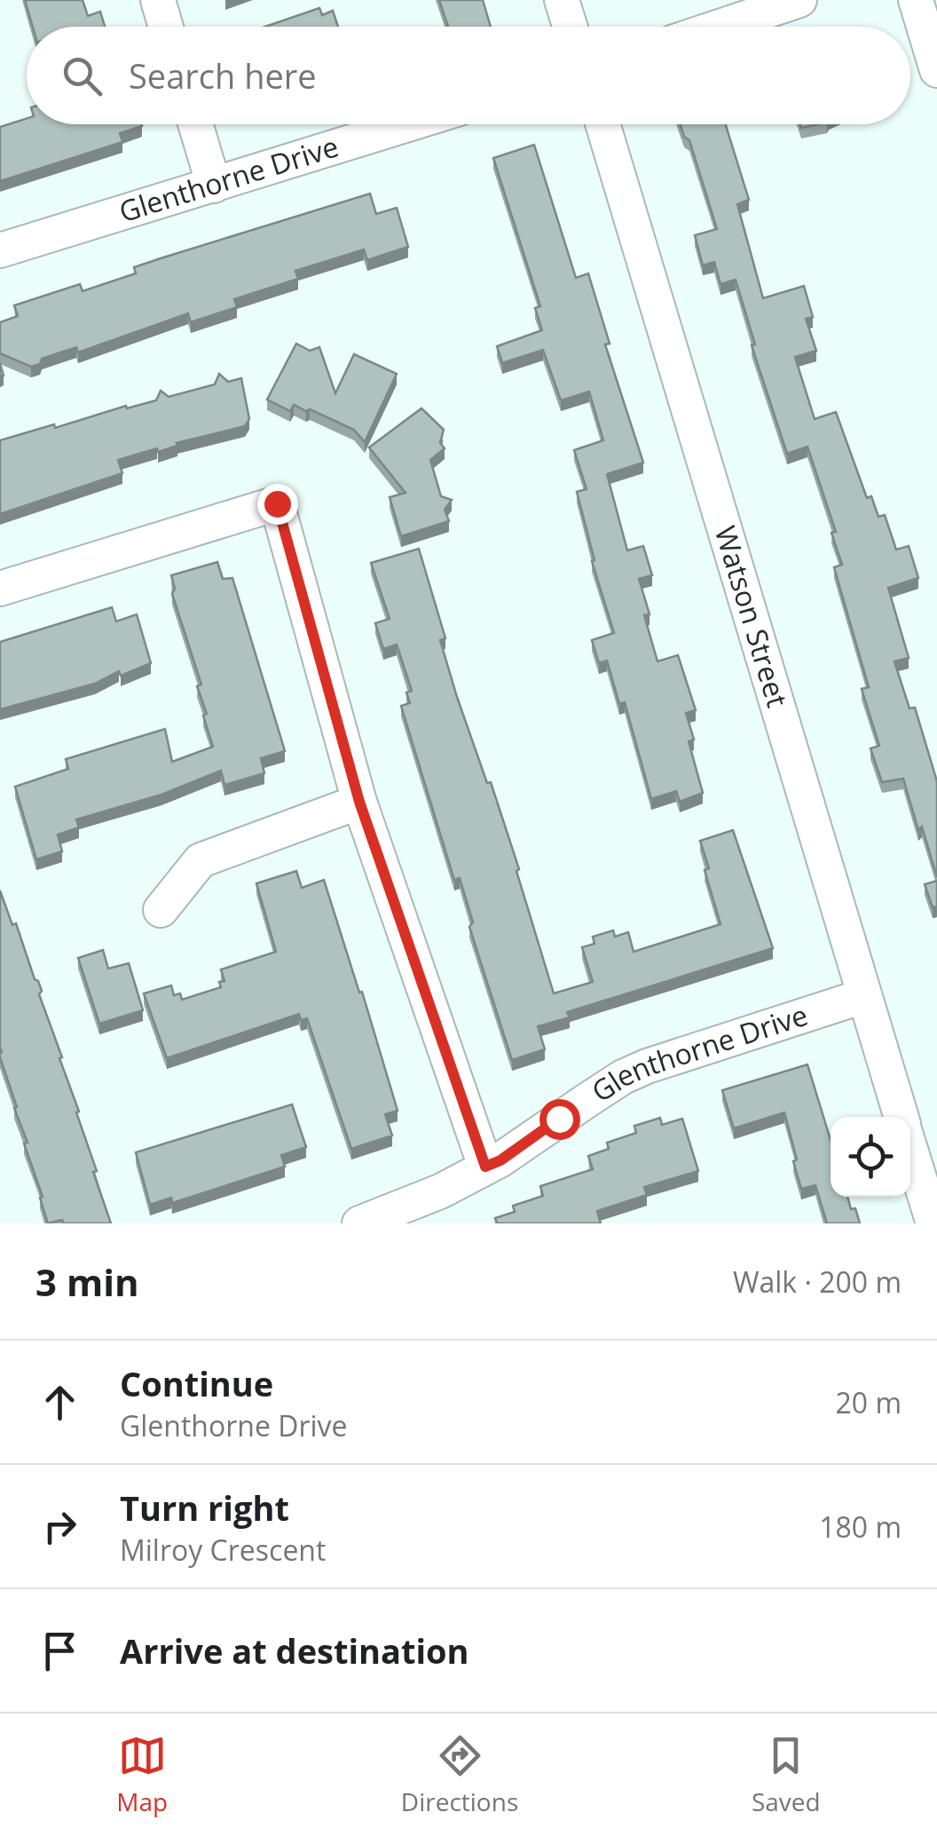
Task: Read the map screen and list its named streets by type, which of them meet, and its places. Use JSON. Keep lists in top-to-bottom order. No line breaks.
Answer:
{"streets":{"street":["Glenthorne Drive","Watson Street"]},"crossings":[["Glenthorne Drive","Watson Street"]],"page":{"search":"Search here","heading":["3 min","Walk · 200 m"],"list":[["Continue","Glenthorne Drive","20 m"],["Turn right","Milroy Crescent","180 m"],"Arrive at destination"],"nav":["Map","Directions","Saved"]}}
